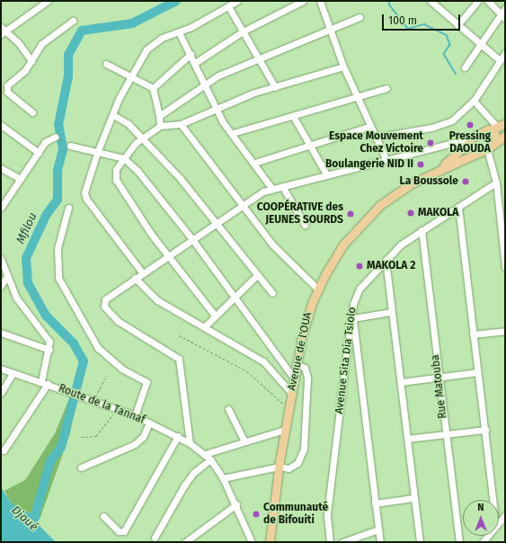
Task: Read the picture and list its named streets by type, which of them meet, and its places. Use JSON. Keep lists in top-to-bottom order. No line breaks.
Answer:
{"streets":{"main road":["Avenue de l'OUA"],"street":["Avenue Sita Dia Tsiolo","Rue Matouba","Route de la Tannaf"]},"crossings":[["Avenue Sita Dia Tsiolo","Rue Matouba"]],"water":["Mfilou","Djoué"],"places":["Pressing DAOUDA","Espace Mouvement Chez Victoire","Boulangerie NID II","La Boussole","MAKOLA","COOPÉRATIVE des JEUNES SOURDS","MAKOLA 2","Communauté de Bifouiti"],"scale_bar":"100 m","north":"top"}
